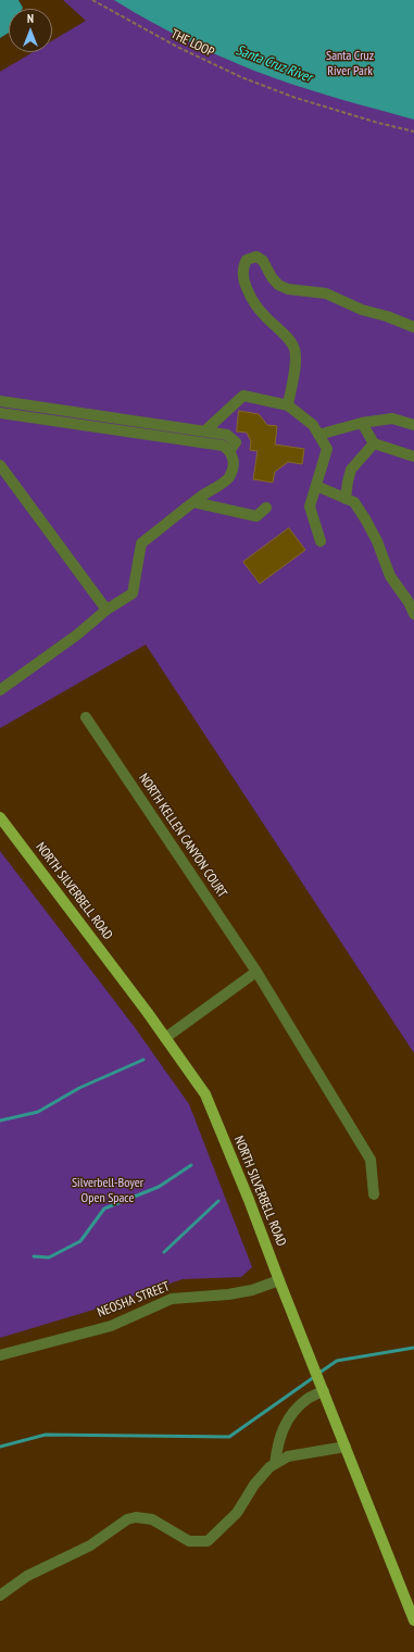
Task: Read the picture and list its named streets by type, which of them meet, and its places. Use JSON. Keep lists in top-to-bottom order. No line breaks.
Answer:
{"streets":{"main road":["NORTH SILVERBELL ROAD"],"street":["NORTH KELLEN CANYON COURT","NEOSHA STREET"],"path":["THE LOOP"]},"crossings":[["NORTH SILVERBELL ROAD","NEOSHA STREET"]],"water":["Santa Cruz River"],"parks":["Santa Cruz River Park","Silverbell-Boyer Open Space"],"north":"top"}
